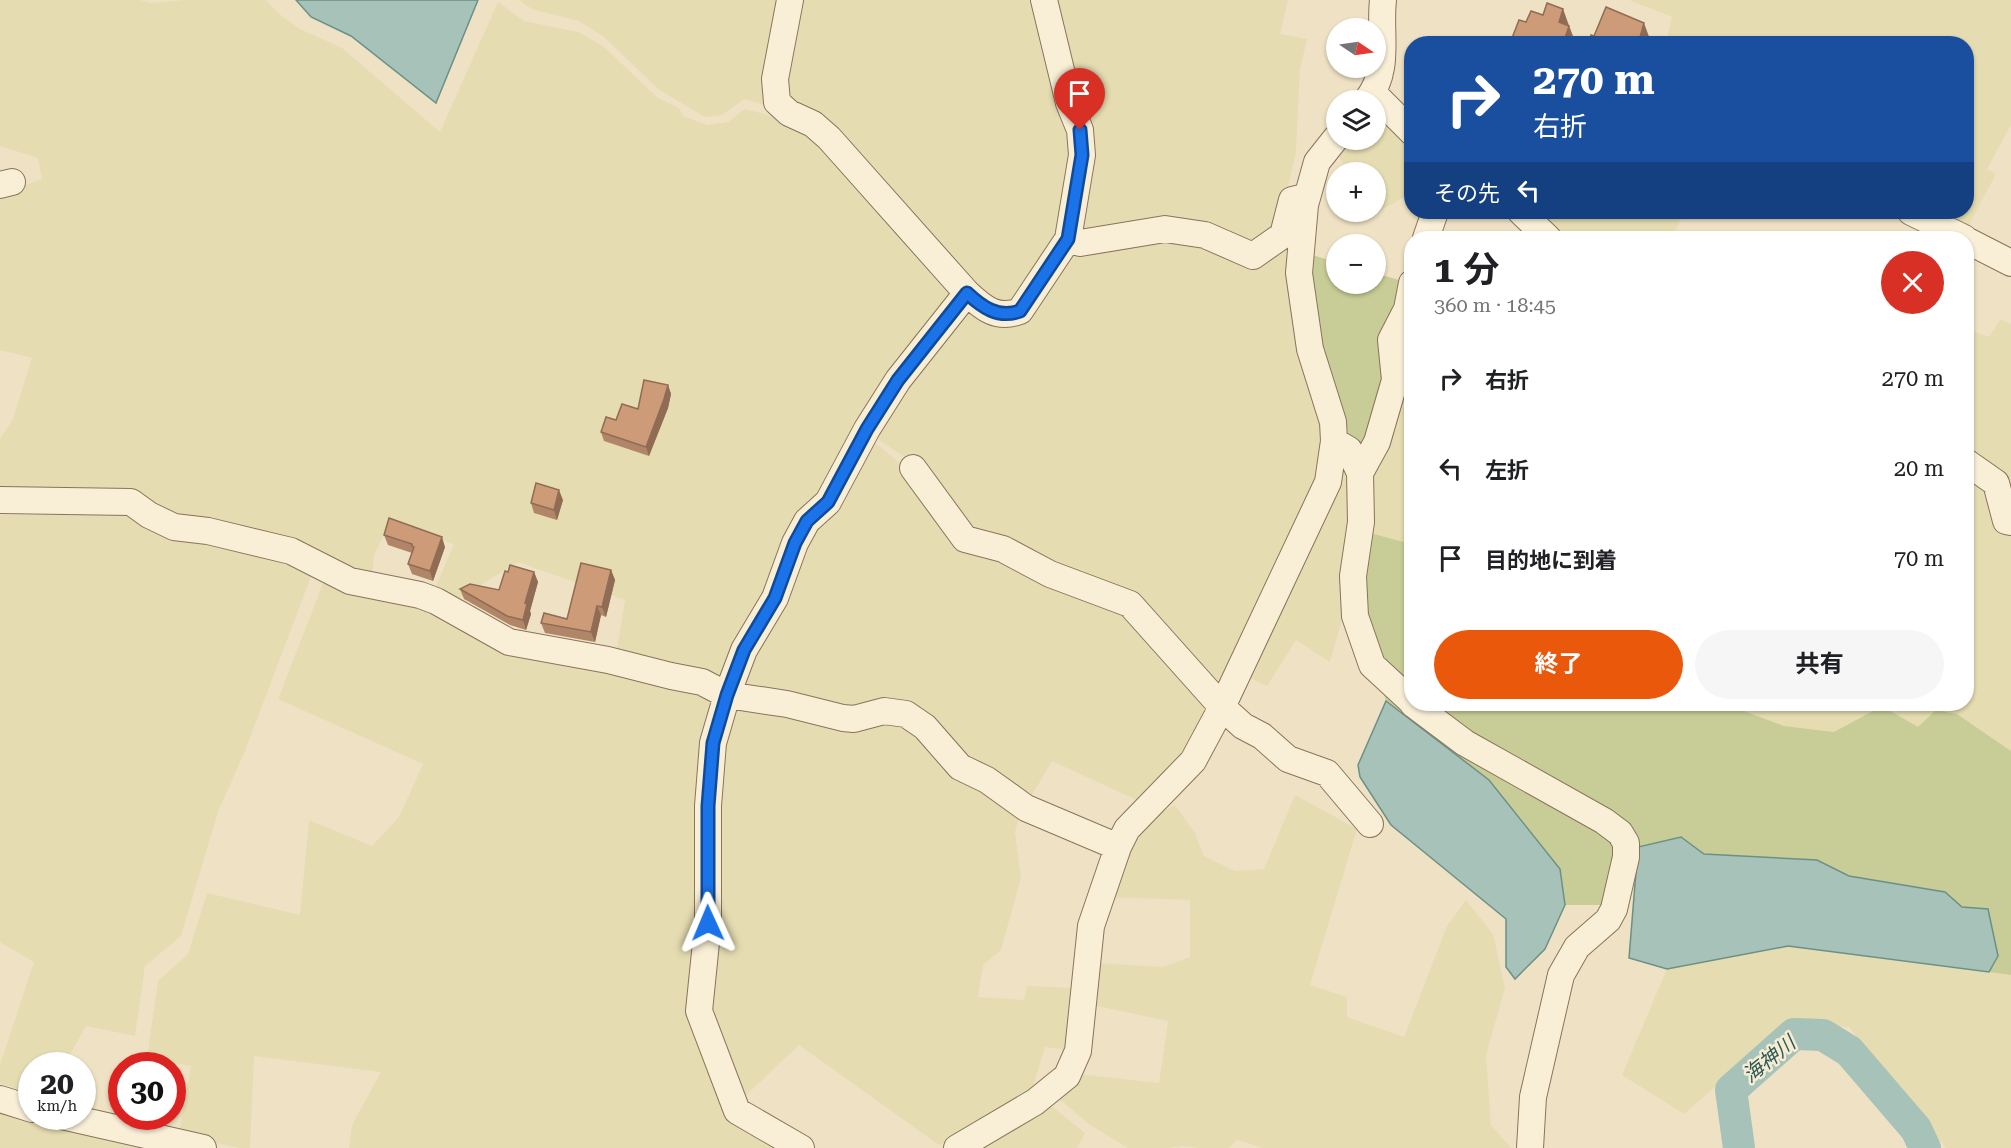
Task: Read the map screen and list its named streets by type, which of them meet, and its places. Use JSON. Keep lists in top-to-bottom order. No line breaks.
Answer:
{"water":["海神川"],"north":"right","page":{"map_buttons":["+","−"],"turn":["270 m","右折"],"then":"その先","heading":["1 分","360 m · 18:45"],"list":[{"name":"右折","value":"270 m"},{"name":"左折","value":"20 m"},{"name":"目的地に到着","value":"70 m"}],"buttons":["終了","共有"],"speed":"20 km/h","limit":"30"}}
